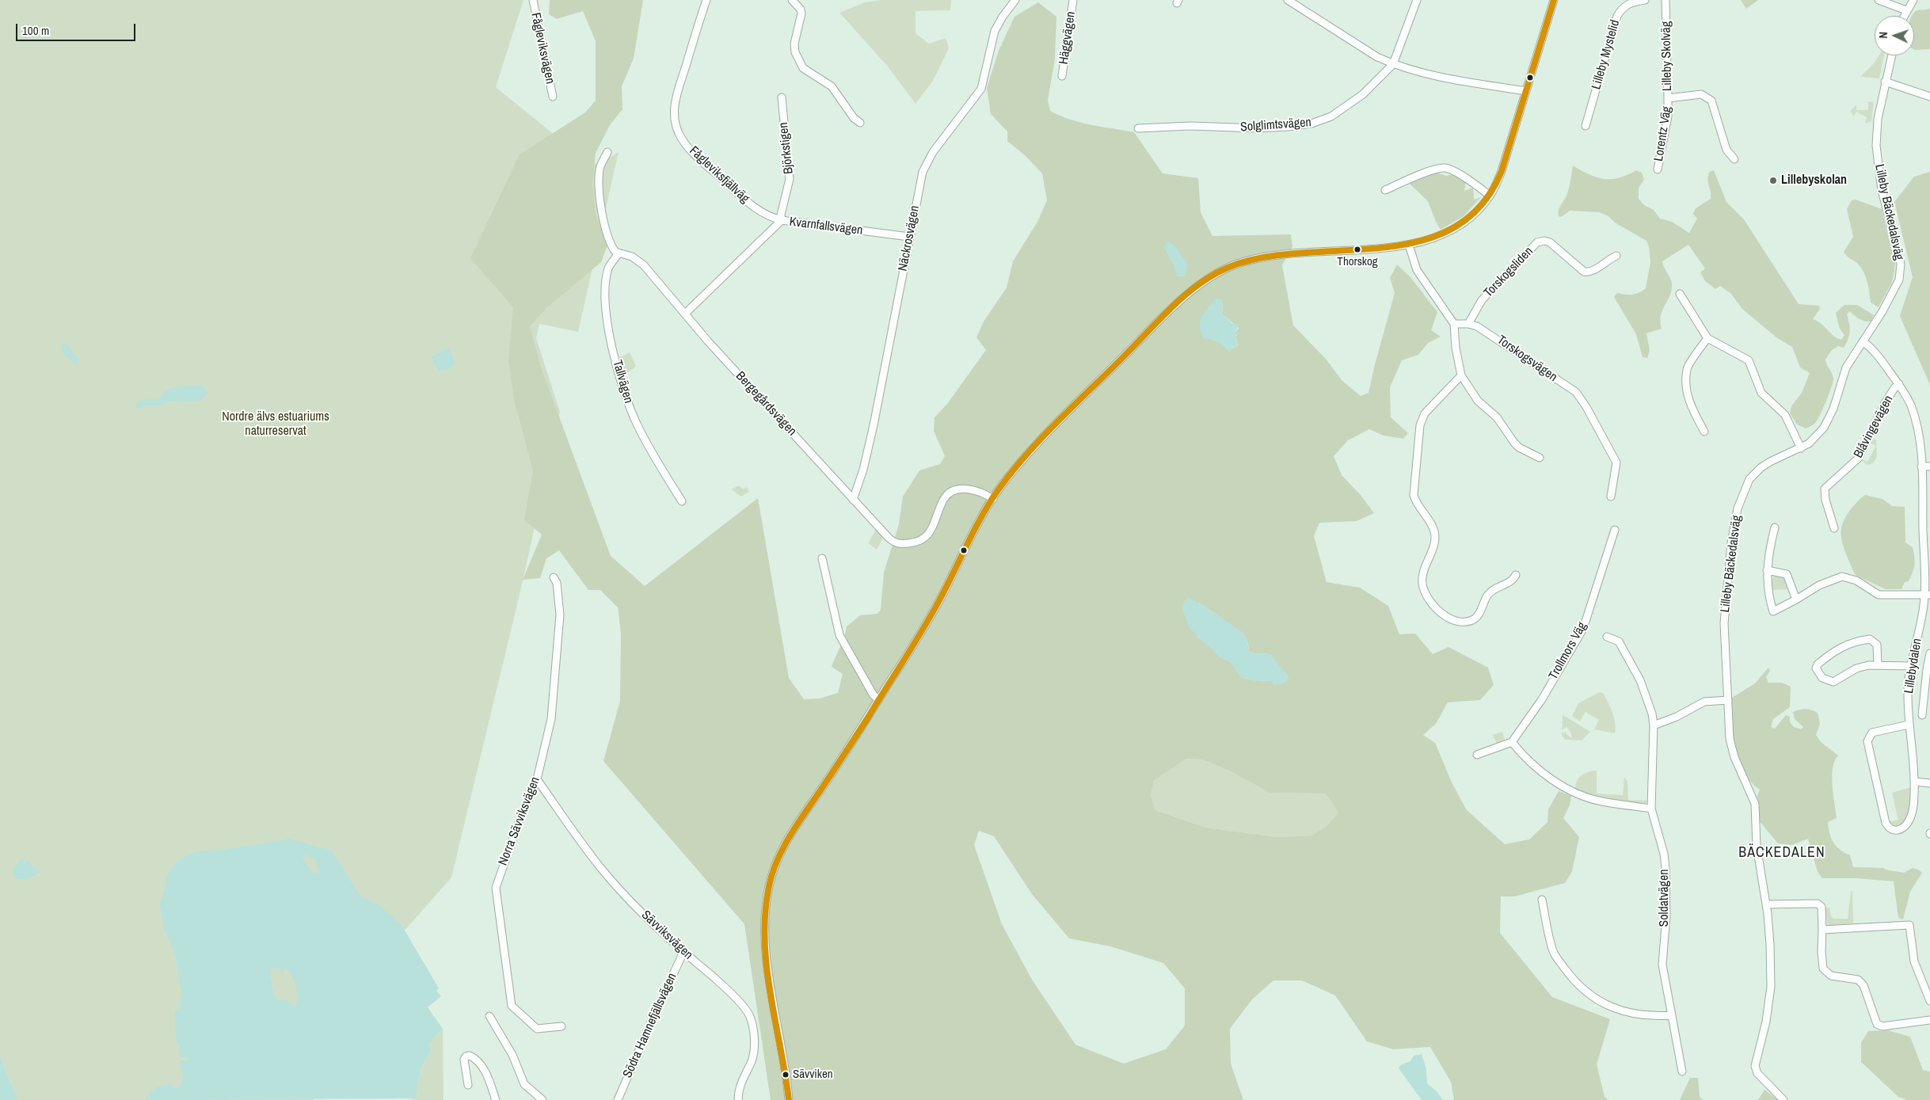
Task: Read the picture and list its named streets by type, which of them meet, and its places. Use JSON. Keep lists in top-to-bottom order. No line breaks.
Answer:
{"streets":{"street":["Häggvägen","Fågleviksvägen","Lilleby Mystelid","Lilleby Skolväg","Solglimtsvägen","Lorentz Väg","Björkstigen","Fågleviksfjällväg","Lilleby Bäckedalsväg","Kvarnfallsvägen","Näckrosvägen","Torskogsliden","Torskogsvägen","Tallvägen","Bergegårdsvägen","Blåvingevägen","Trollmors Väg","Lillebydalen","Norra Sävviksvägen","Soldatvägen","Sävviksvägen","Södra Hamnefjällsvägen"]},"crossings":[["Lilleby Skolväg","Lorentz Väg"],["Björkstigen","Fågleviksfjällväg"],["Björkstigen","Kvarnfallsvägen"],["Fågleviksfjällväg","Kvarnfallsvägen"],["Lilleby Bäckedalsväg","Lillebydalen"],["Kvarnfallsvägen","Näckrosvägen"],["Kvarnfallsvägen","Bergegårdsvägen"],["Näckrosvägen","Bergegårdsvägen"],["Torskogsliden","Torskogsvägen"],["Tallvägen","Bergegårdsvägen"],["Blåvingevägen","Lillebydalen"],["Norra Sävviksvägen","Sävviksvägen"],["Sävviksvägen","Södra Hamnefjällsvägen"]],"districts":["BÄCKEDALEN"],"parks":["Nordre älvs estuariums naturreservat"],"places":["Lillebyskolan","Thorskog","Sävviken"],"scale_bar":"100 m","north":"left"}
